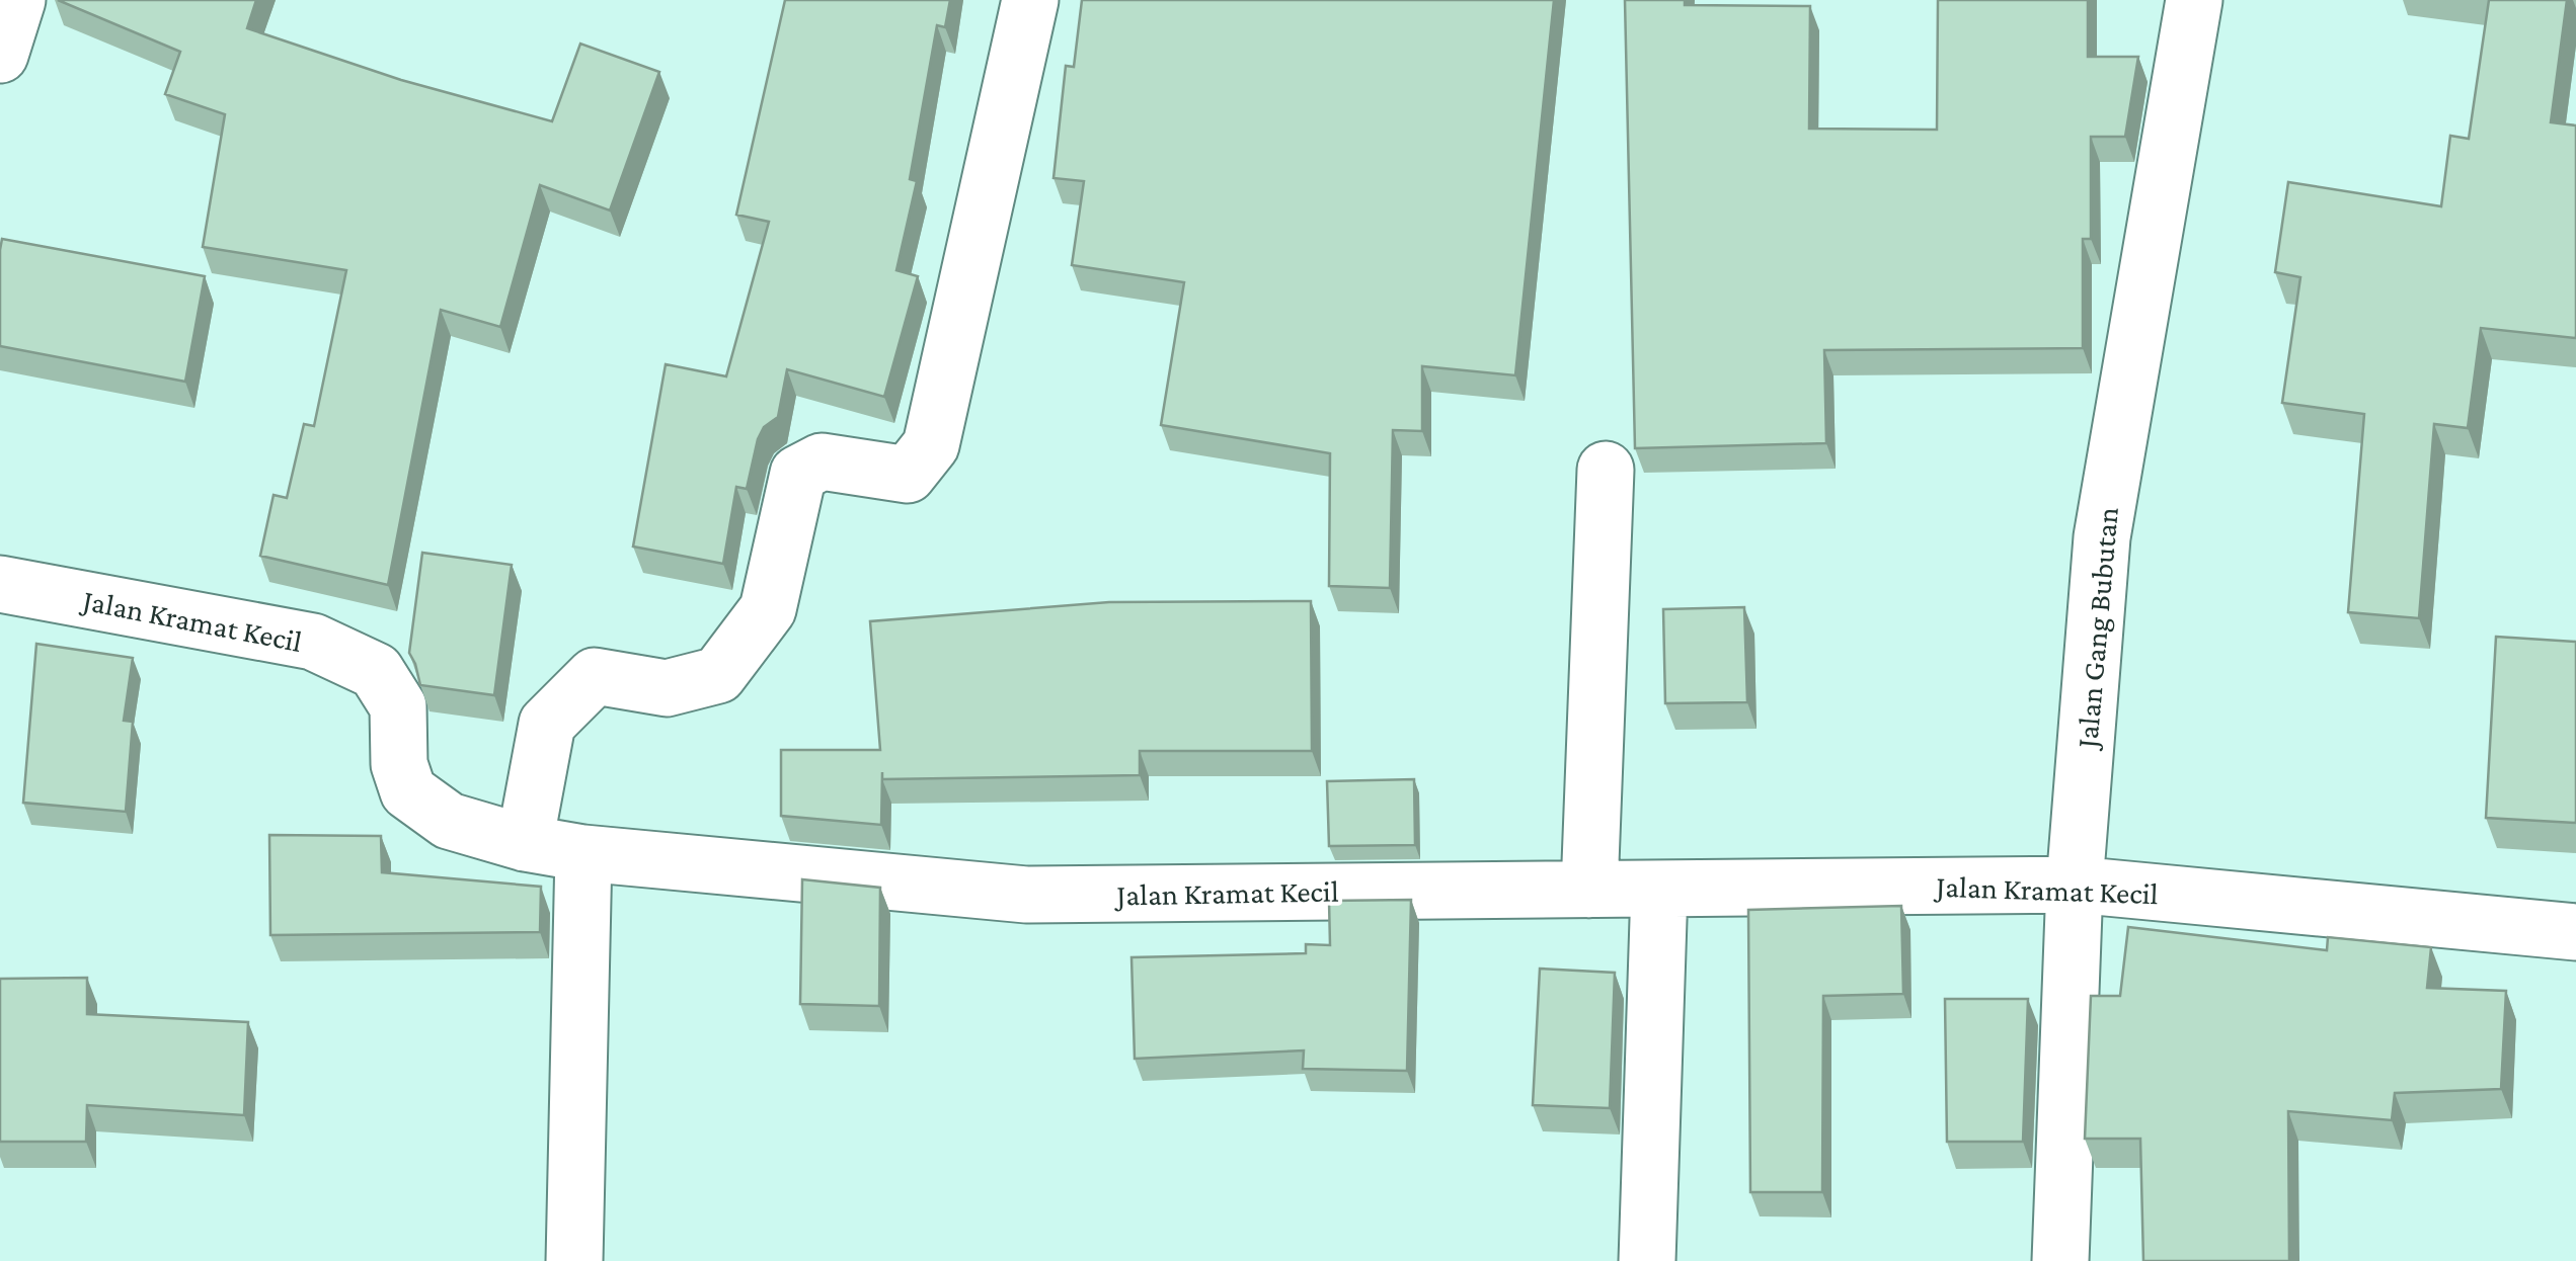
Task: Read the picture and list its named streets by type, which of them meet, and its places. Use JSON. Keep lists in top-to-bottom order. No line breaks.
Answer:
{"streets":{"street":["Jalan Kramat Kecil","Jalan Gang Bubutan"]},"crossings":[["Jalan Kramat Kecil","Jalan Gang Bubutan"]]}
